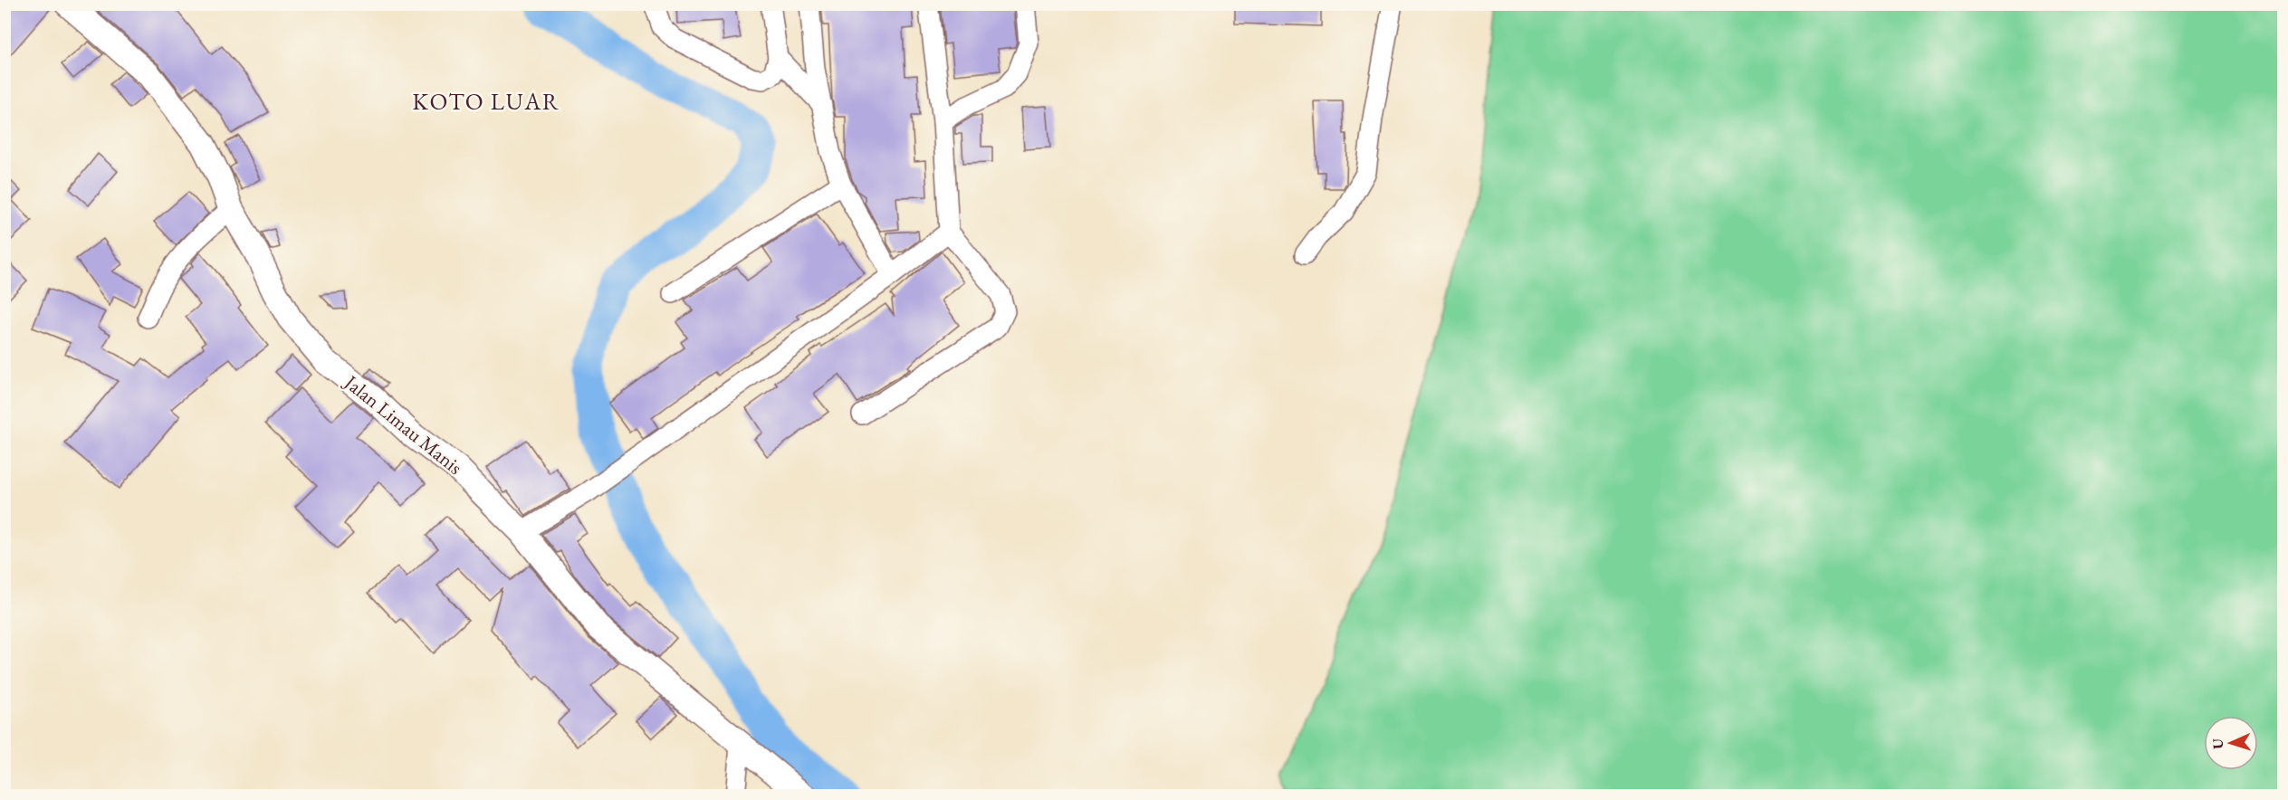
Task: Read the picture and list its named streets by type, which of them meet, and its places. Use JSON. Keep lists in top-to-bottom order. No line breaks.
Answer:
{"streets":{"street":["Jalan Limau Manis"]},"districts":["KOTO LUAR"],"north":"left"}
